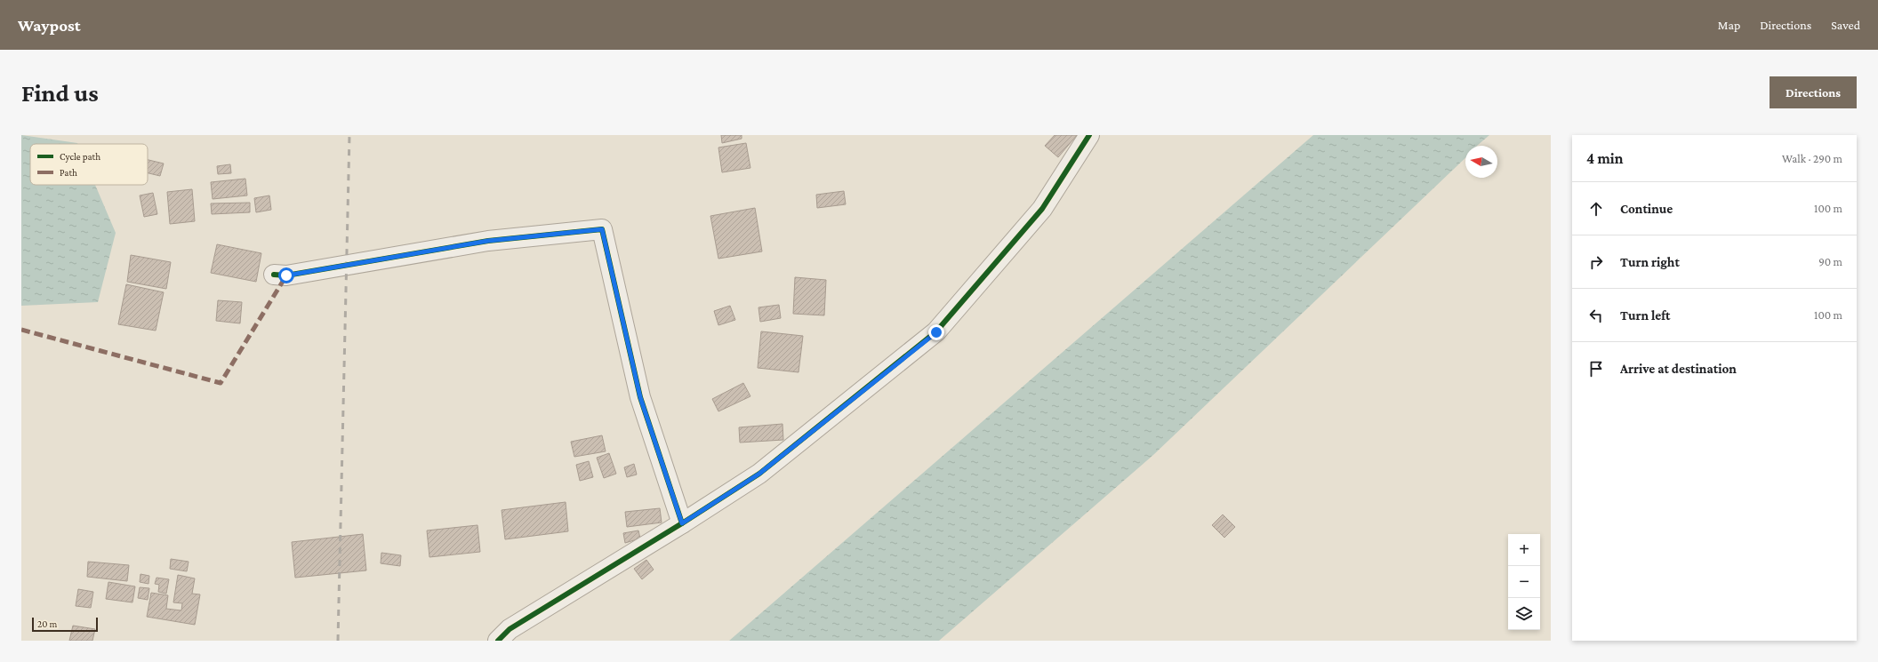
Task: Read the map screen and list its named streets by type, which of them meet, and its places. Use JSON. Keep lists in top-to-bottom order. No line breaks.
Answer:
{"legend":["Cycle path","Path"],"scale_bar":"20 m","north":"left","page":{"header":"Waypost","nav":["Map","Directions","Saved"],"buttons":"Directions","title":"Find us","heading":["4 min","Walk · 290 m"],"list":[["Continue","100 m"],["Turn right","90 m"],["Turn left","100 m"],"Arrive at destination"],"map_buttons":["+","−"],"scale":"20 m"}}
